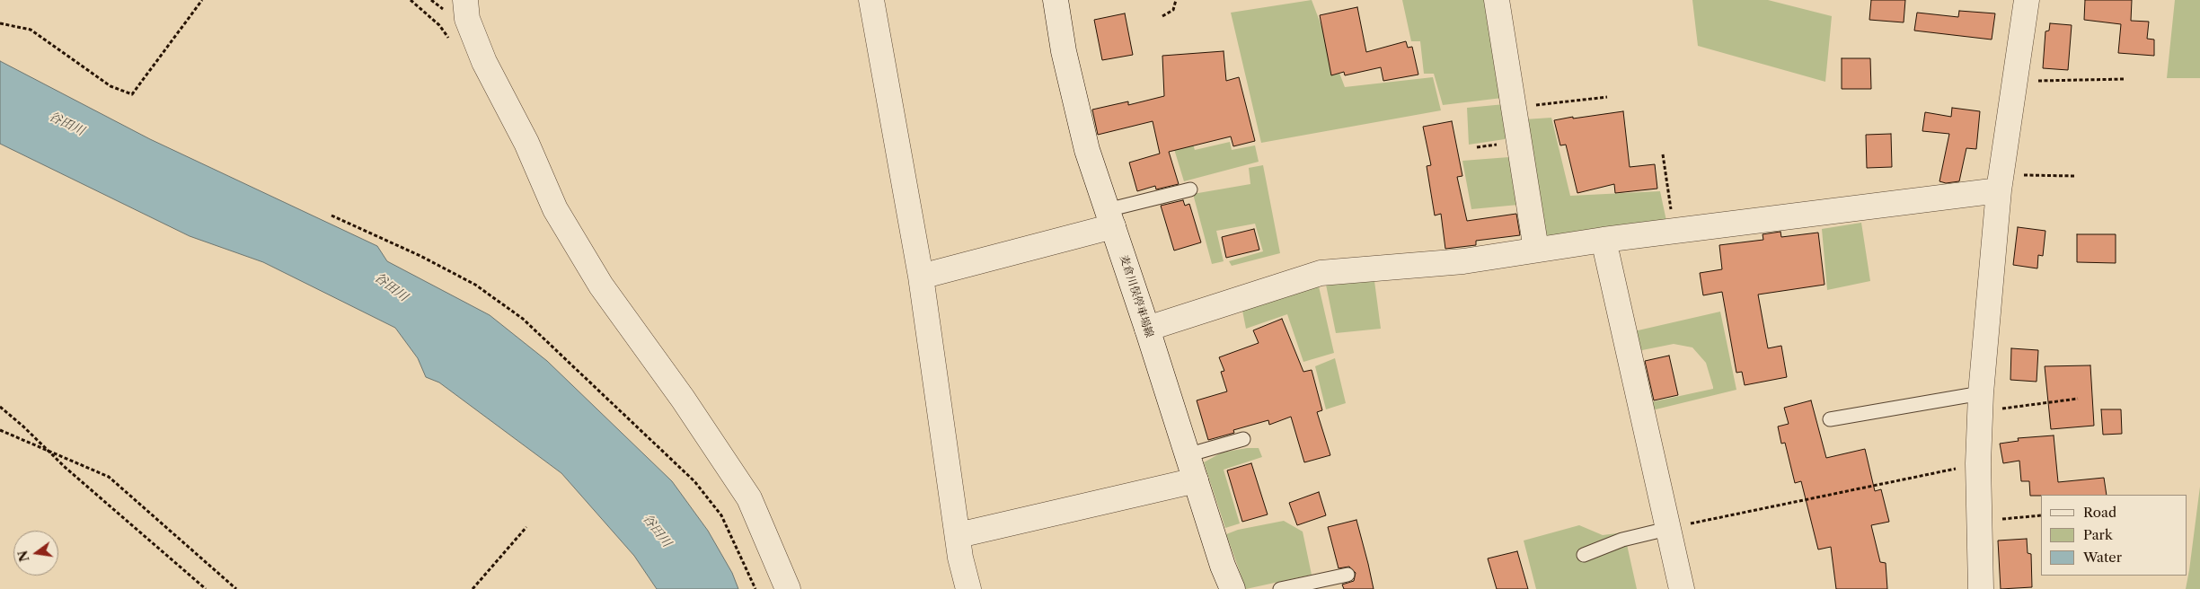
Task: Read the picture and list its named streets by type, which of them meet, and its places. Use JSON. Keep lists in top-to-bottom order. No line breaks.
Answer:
{"streets":{"street":["麦倉川俣停車場線"]},"water":["谷田川"],"legend":["Road","Park","Water"],"north":"left"}
